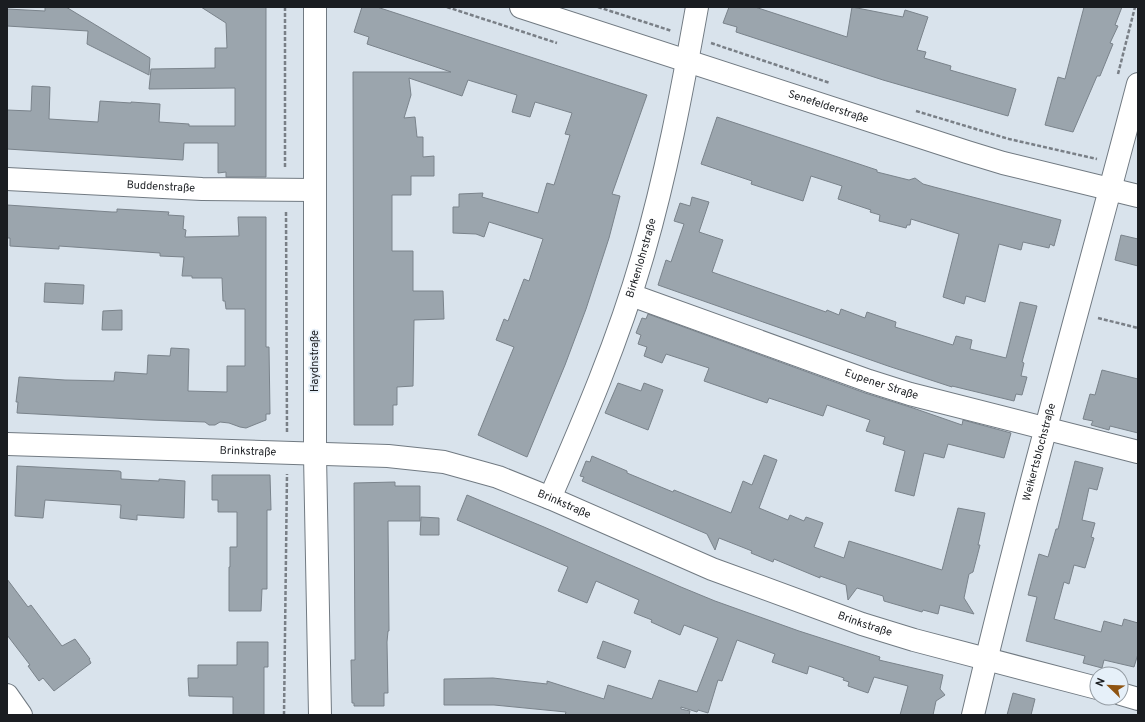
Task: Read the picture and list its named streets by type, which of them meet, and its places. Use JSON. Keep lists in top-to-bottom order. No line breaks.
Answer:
{"streets":{"street":["Senefelderstraße","Buddenstraße","Birkenlohrstraße","Haydnstraße","Eupener Straße","Brinkstraße","Weikertsblochstraße"]},"crossings":[["Senefelderstraße","Birkenlohrstraße"],["Senefelderstraße","Weikertsblochstraße"],["Buddenstraße","Haydnstraße"],["Birkenlohrstraße","Eupener Straße"],["Birkenlohrstraße","Brinkstraße"],["Haydnstraße","Brinkstraße"],["Eupener Straße","Weikertsblochstraße"],["Brinkstraße","Weikertsblochstraße"]],"north":"top left"}
